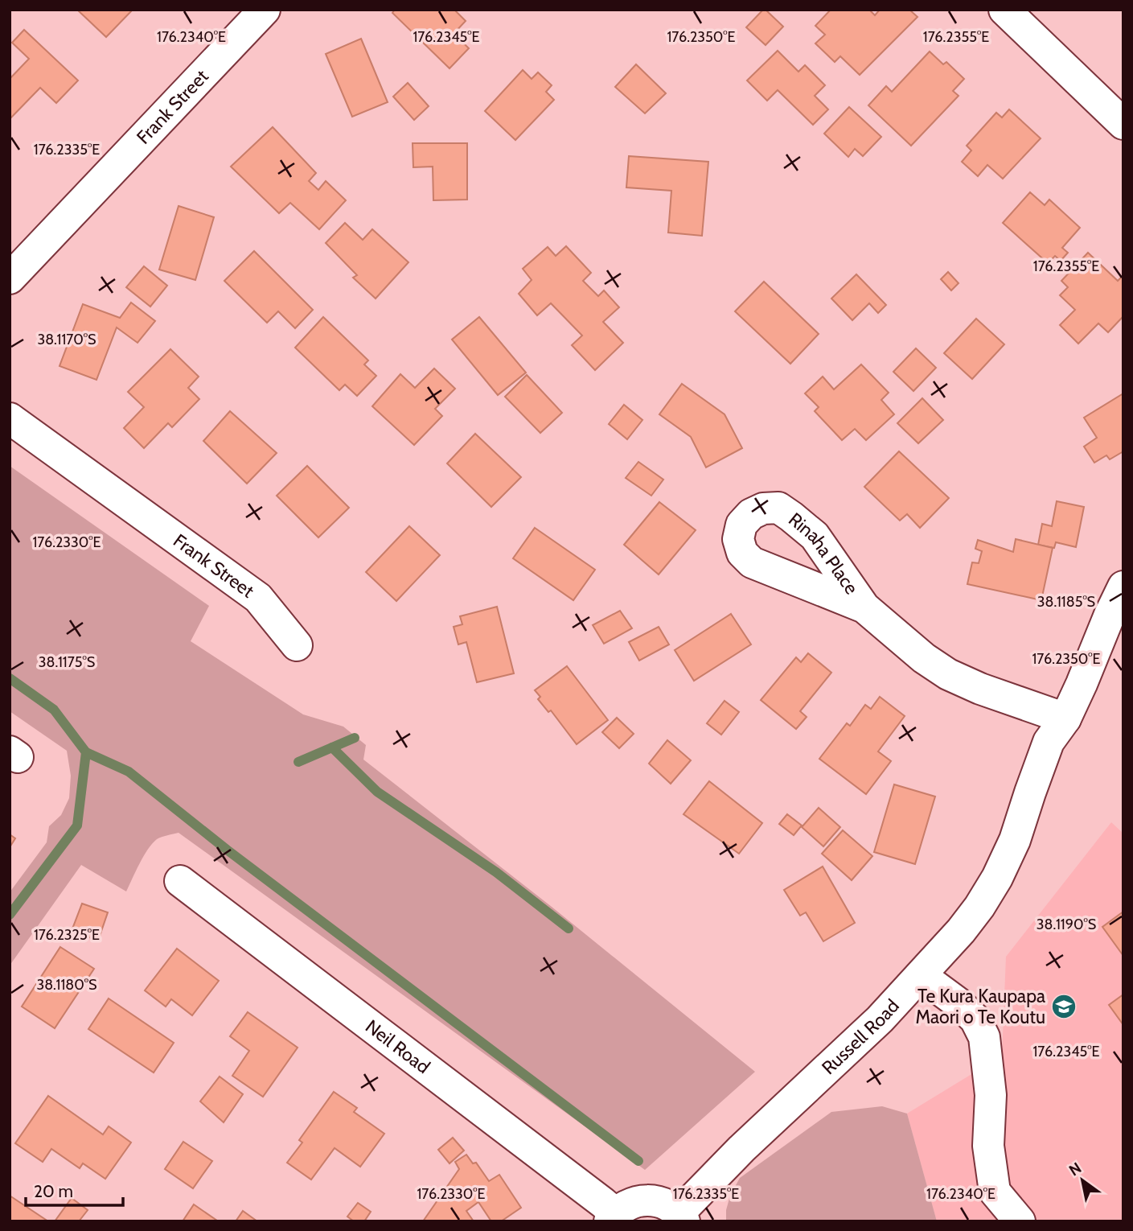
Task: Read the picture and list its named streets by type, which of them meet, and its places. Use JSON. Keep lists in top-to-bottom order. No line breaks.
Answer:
{"streets":{"street":["Frank Street","Rinaha Place","Russell Road","Neil Road"]},"crossings":[["Rinaha Place","Russell Road"]],"places":{"school or university":["Te Kura Kaupapa Maori o Te Koutu"]},"scale_bar":"20 m","north":"top left","coordinates":["176.2340°E","176.2345°E","176.2350°E","176.2355°E","176.2335°E","38.1170°S","176.2330°E","38.1185°S","38.1175°S","38.1190°S","176.2325°E","38.1180°S"]}
